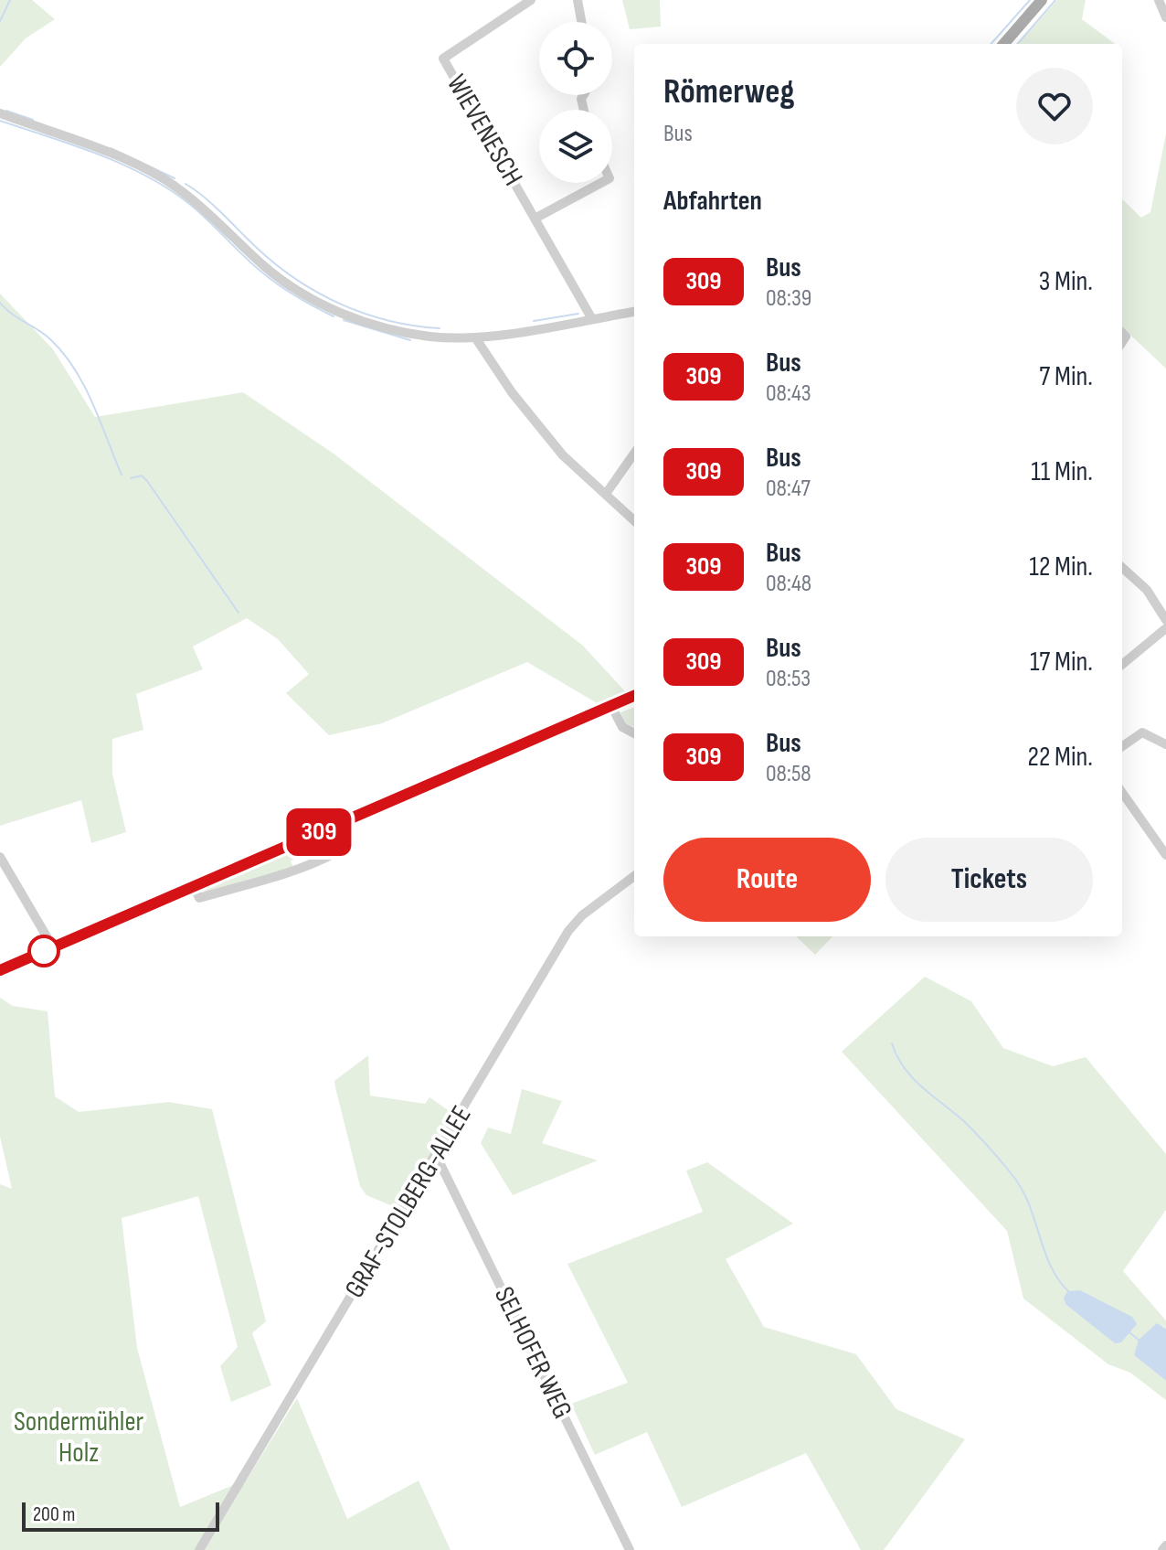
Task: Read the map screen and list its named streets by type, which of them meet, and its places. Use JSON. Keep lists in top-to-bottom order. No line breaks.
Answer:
{"streets":{"street":["WIEVENESCH","GRAF-STOLBERG-ALLEE","SELHOFER WEG"]},"crossings":[["GRAF-STOLBERG-ALLEE","SELHOFER WEG"]],"parks":["Sondermühler Holz"],"lines":["bus line 309"],"scale_bar":"200 m","page":{"on_map":"309","heading":[["Römerweg","Bus"],"Abfahrten"],"list":[{"mark":"309","name":"Bus","note":"08:39","value":"3 Min."},{"mark":"309","name":"Bus","note":"08:43","value":"7 Min."},{"mark":"309","name":"Bus","note":"08:47","value":"11 Min."},{"mark":"309","name":"Bus","note":"08:48","value":"12 Min."},{"mark":"309","name":"Bus","note":"08:53","value":"17 Min."},{"mark":"309","name":"Bus","note":"08:58","value":"22 Min."}],"buttons":["Route","Tickets"],"scale":"200 m"}}
